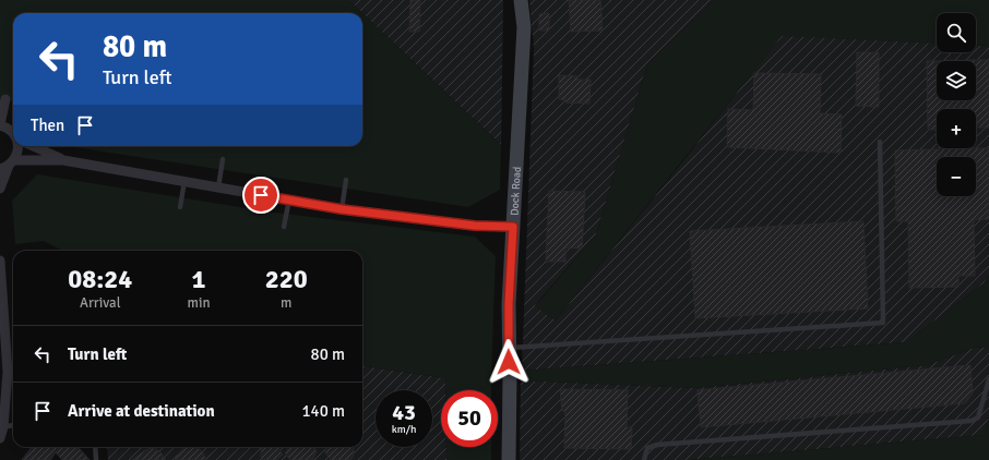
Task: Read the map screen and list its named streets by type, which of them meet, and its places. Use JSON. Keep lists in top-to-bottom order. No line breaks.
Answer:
{"streets":{"main road":["Dock Road"]},"page":{"map_buttons":["+","−"],"turn":["80 m","Turn left"],"then":"Then","eta":["08:24","Arrival","1","min","220","m"],"list":[{"name":"Turn left","value":"80 m"},{"name":"Arrive at destination","value":"140 m"}],"speed":"43 km/h","limit":"50"}}
